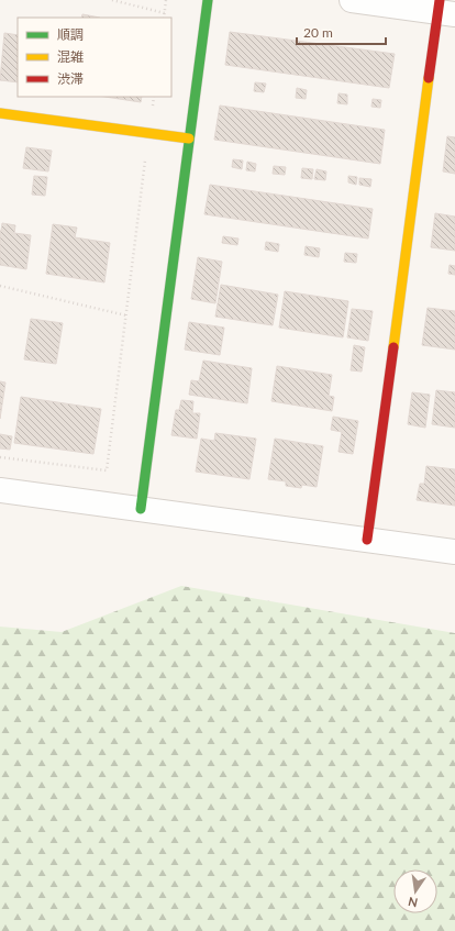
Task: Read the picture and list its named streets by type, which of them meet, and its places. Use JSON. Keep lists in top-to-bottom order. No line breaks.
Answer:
{"legend":["順調","混雑","渋滞"],"scale_bar":"20 m","north":"bottom"}
